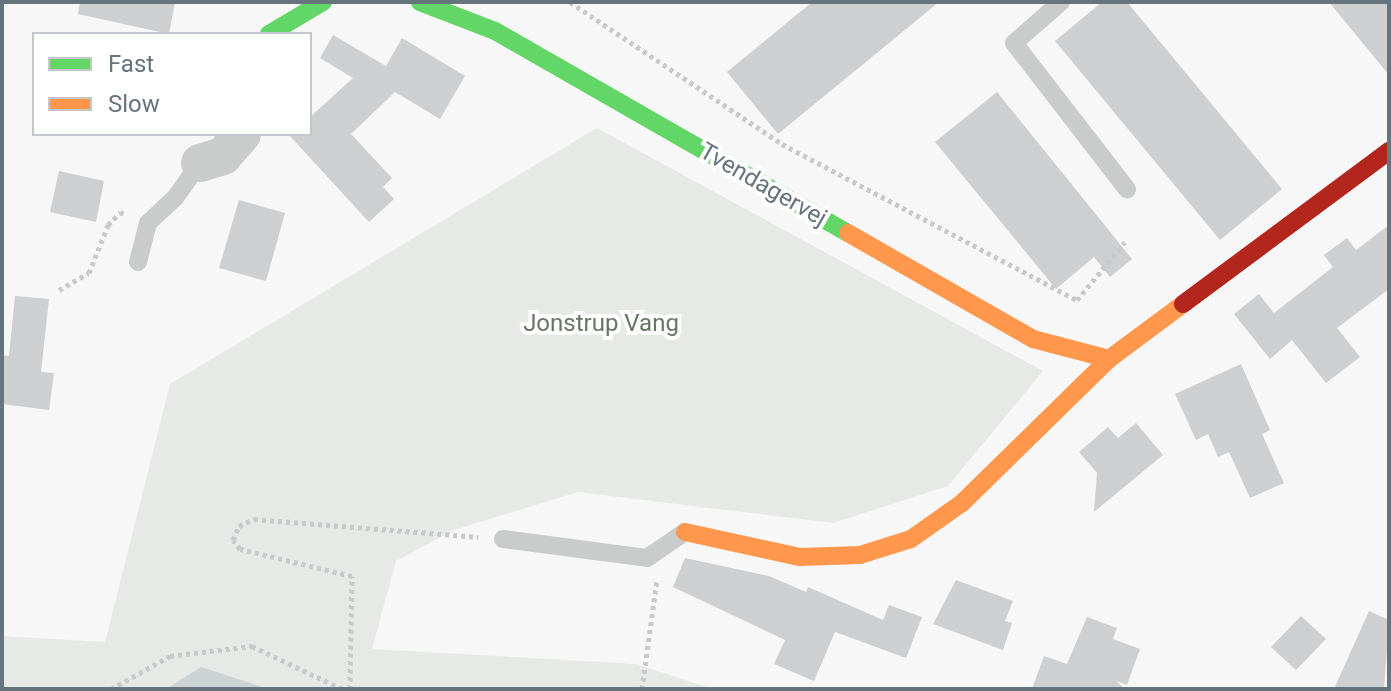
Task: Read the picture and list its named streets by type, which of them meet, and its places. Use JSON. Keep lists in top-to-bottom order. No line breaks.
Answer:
{"streets":{"street":["Tvendagervej"]},"parks":["Jonstrup Vang"],"legend":["Fast","Slow"]}
